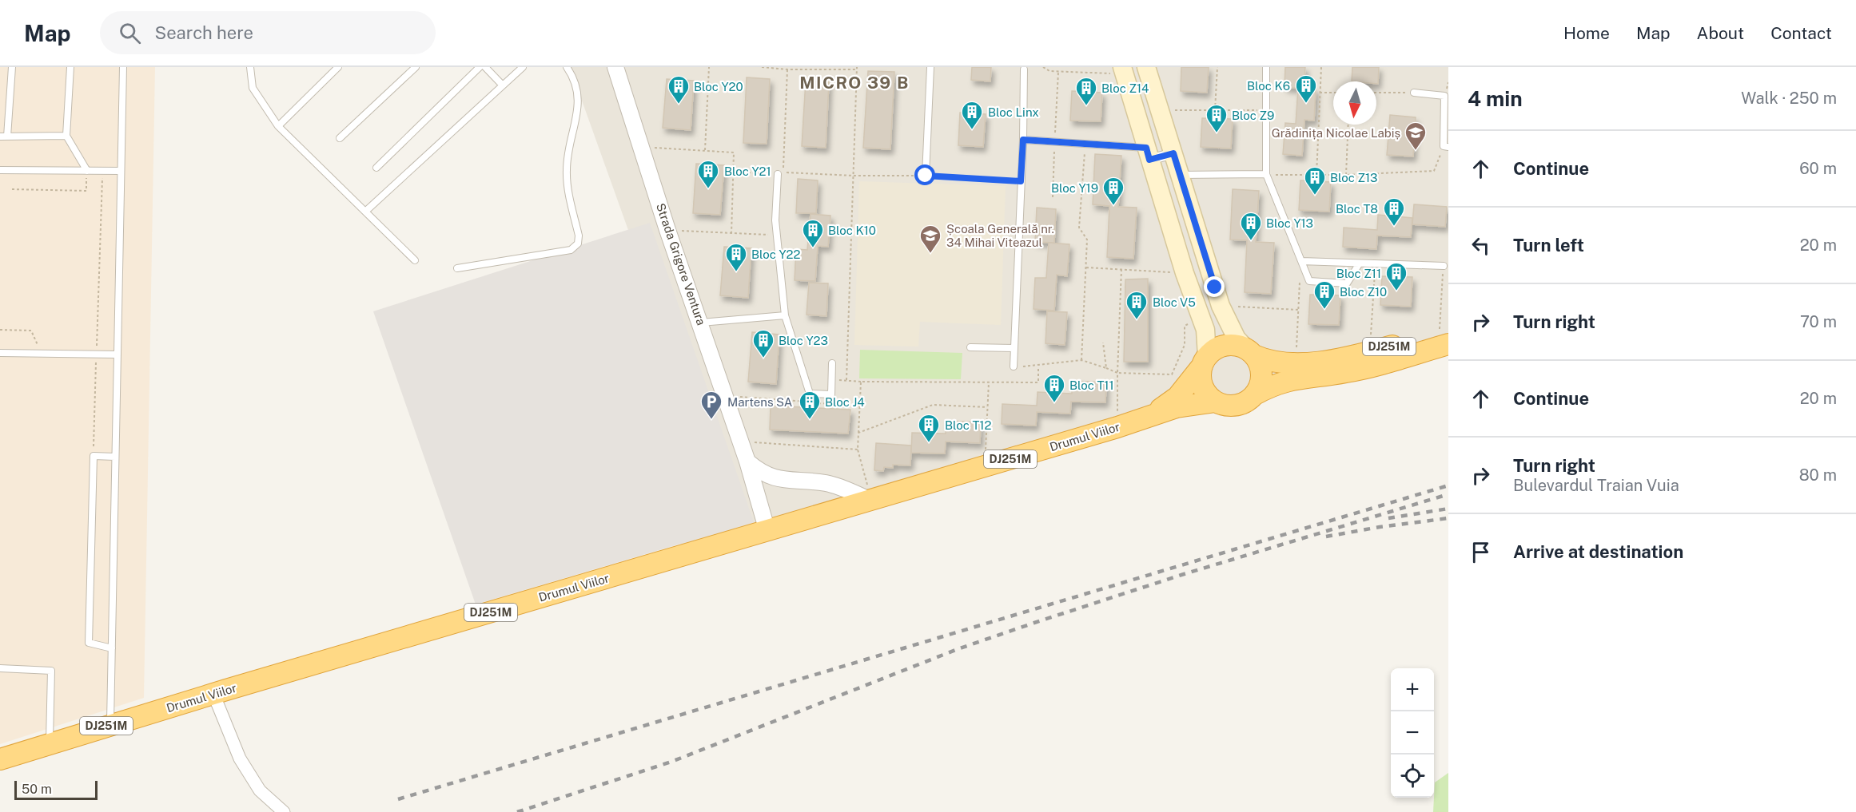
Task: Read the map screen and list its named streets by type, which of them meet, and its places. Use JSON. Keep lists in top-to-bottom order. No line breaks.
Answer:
{"streets":{"highway":["DJ251M","Drumul Viilor"],"street":["Strada Grigore Ventura"]},"crossings":[["Strada Grigore Ventura","Drumul Viilor"],["DJ251M","Drumul Viilor"]],"districts":["MICRO 39 B"],"places":{"building":["Bloc K6","Bloc Y20","Bloc Z14","Bloc Linx","Bloc Z9","Bloc Y21","Bloc Z13","Bloc Y19","Bloc T8","Bloc Y13","Bloc K10","Bloc Y22","Bloc Z11","Bloc Z10","Bloc V5","Bloc Y23","Bloc T11","Bloc J4","Bloc T12"],"school or university":["Grădinița Nicolae Labiș","Școala Generală nr. 34 Mihai Viteazul"],"parking":["Martens SA"]},"scale_bar":"50 m","north":"bottom","page":{"header":"Map","search":"Search here","nav":["Home","Map","About","Contact"],"heading":["4 min","Walk · 250 m"],"list":[["Continue","60 m"],["Turn left","20 m"],["Turn right","70 m"],["Continue","20 m"],["Turn right","Bulevardul Traian Vuia","80 m"],"Arrive at destination"],"map_buttons":["+","−"],"scale":"50 m"}}
